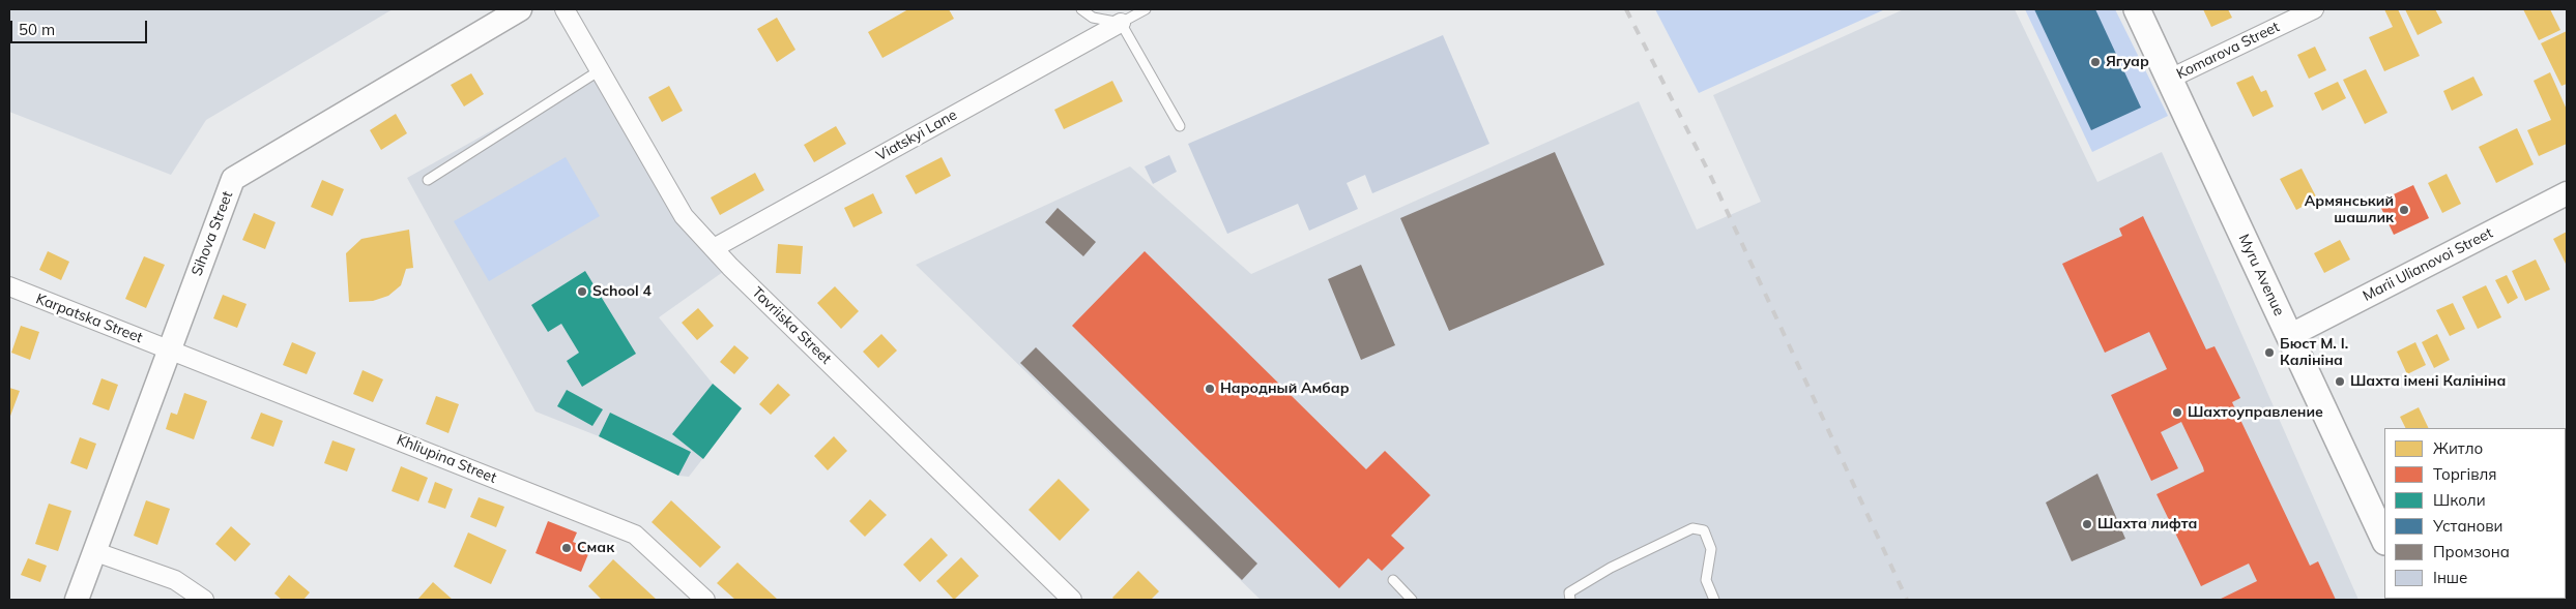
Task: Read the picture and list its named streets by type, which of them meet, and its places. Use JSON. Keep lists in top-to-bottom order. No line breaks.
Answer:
{"streets":{"main road":["Myru Avenue"],"street":["Komarova Street","Viatskyi Lane","Sihova Street","Marii Ulianovoi Street","Karpatska Street","Tavriiska Street","Khliupina Street"]},"crossings":[["Komarova Street","Myru Avenue"],["Viatskyi Lane","Tavriiska Street"],["Sihova Street","Karpatska Street"],["Sihova Street","Khliupina Street"],["Marii Ulianovoi Street","Myru Avenue"],["Karpatska Street","Khliupina Street"]],"places":["Ягуар","Армянський шашлик","School 4","Бюст М. І. Калініна","Шахта імені Калініна","Народный Амбар","Шахтоуправление","Шахта лифта","Смак"],"legend":["Житло","Торгівля","Школи","Установи","Промзона","Інше"],"scale_bar":"50 m"}
